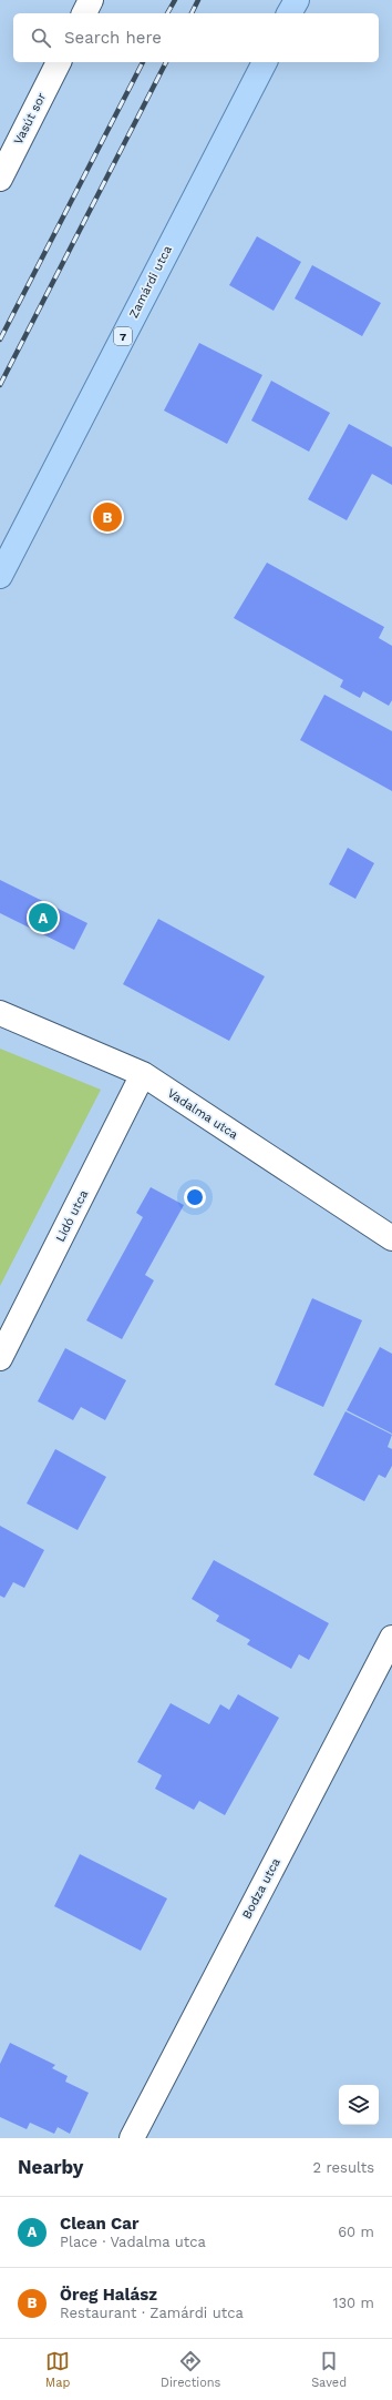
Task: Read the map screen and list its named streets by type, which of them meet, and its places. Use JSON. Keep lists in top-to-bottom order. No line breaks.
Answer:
{"streets":{"main road":["Zamárdi utca","7"],"street":["Vasút sor","Vadalma utca","Lidó utca","Bodza utca"]},"crossings":[["Vadalma utca","Lidó utca"]],"page":{"search":"Search here","pins":["B","A"],"heading":["Nearby","2 results"],"list":[{"mark":"A","name":"Clean Car","note":"Place · Vadalma utca","value":"60 m"},{"mark":"B","name":"Öreg Halász","note":"Restaurant · Zamárdi utca","value":"130 m"}],"nav":["Map","Directions","Saved"]}}
